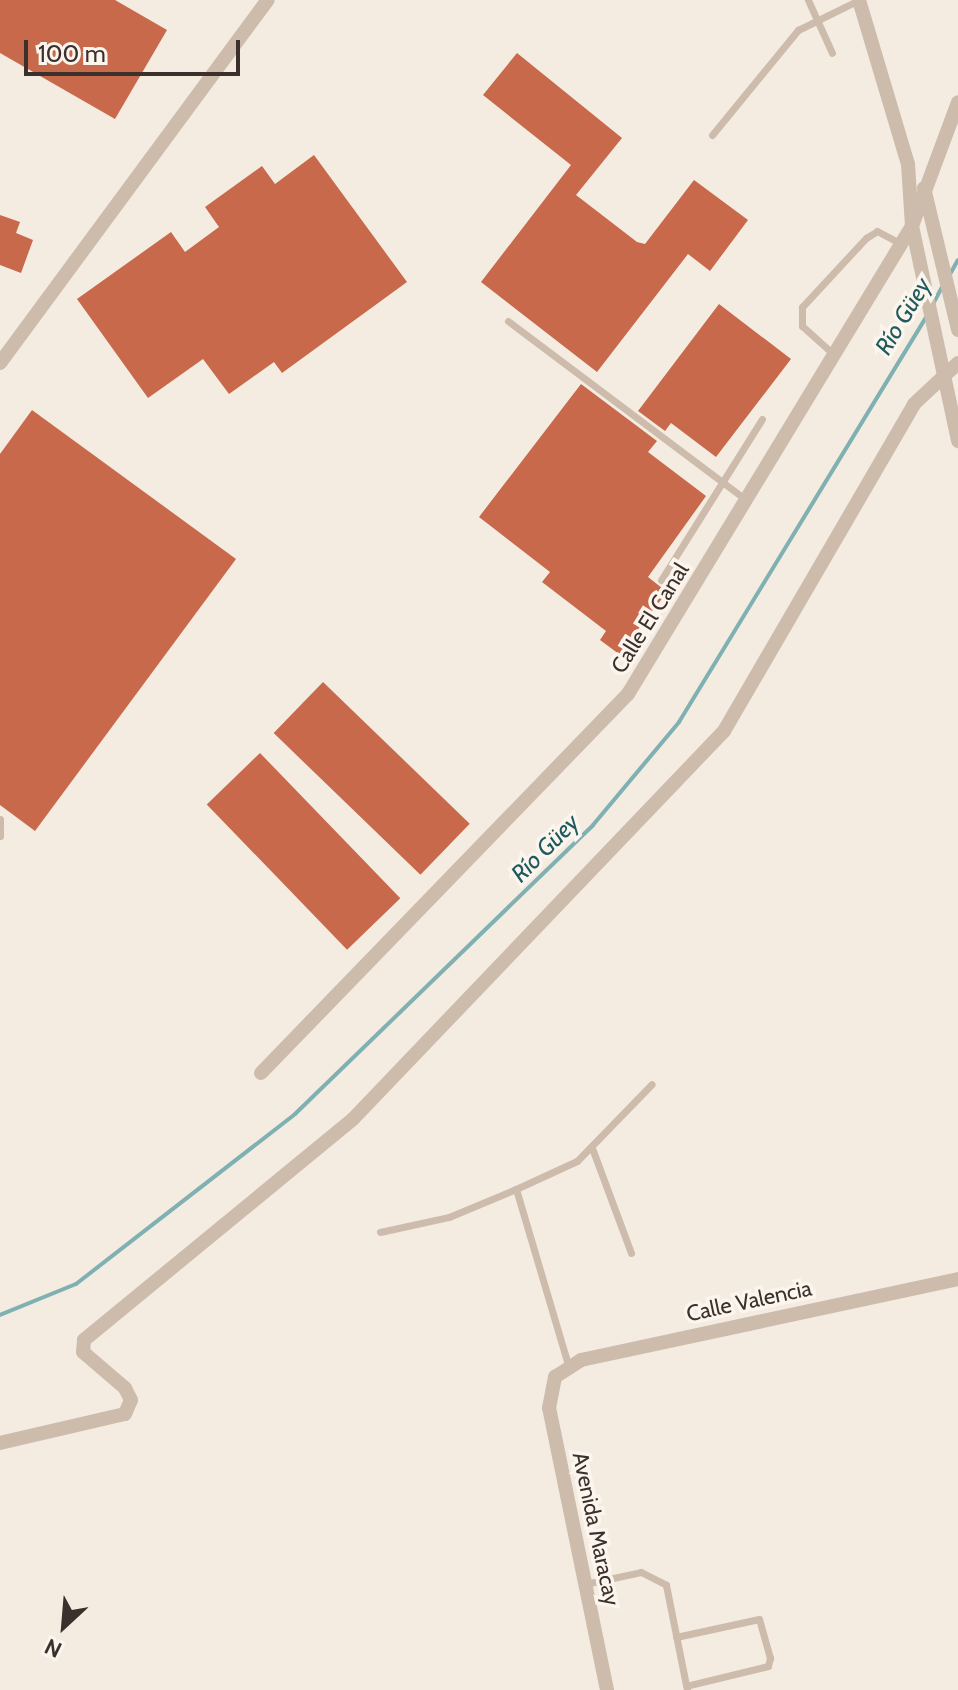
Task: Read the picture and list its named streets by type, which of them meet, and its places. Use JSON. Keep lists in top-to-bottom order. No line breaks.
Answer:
{"streets":{"street":["Calle El Canal","Calle Valencia","Avenida Maracay"]},"crossings":[["Calle Valencia","Avenida Maracay"]],"water":["Río Güey"],"scale_bar":"100 m","north":"bottom left"}
